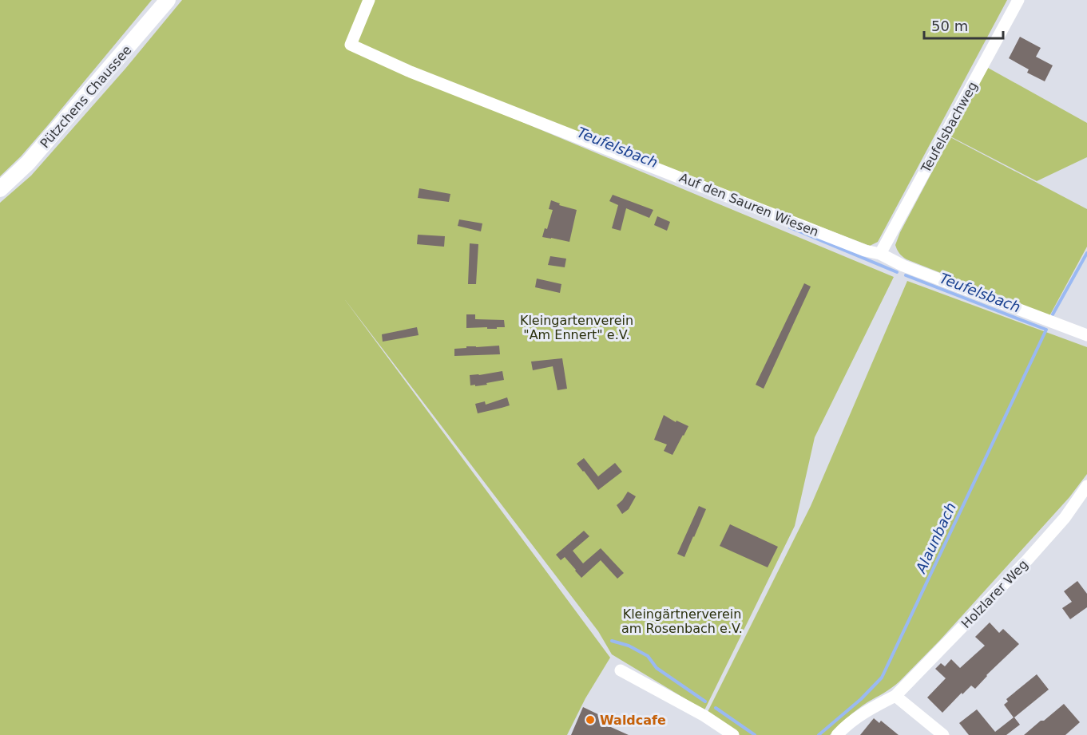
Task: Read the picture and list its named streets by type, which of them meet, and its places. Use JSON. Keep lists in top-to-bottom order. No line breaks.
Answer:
{"streets":{"street":["Pützchens Chaussee","Teufelsbachweg","Auf den Sauren Wiesen","Holzlarer Weg"]},"crossings":[["Teufelsbachweg","Auf den Sauren Wiesen"]],"water":["Teufelsbach","Alaunbach"],"parks":["Kleingartenverein \"Am Ennert\" e.V.","Kleingärtnerverein am Rosenbach e.V."],"places":["Waldcafe"],"scale_bar":"50 m"}
